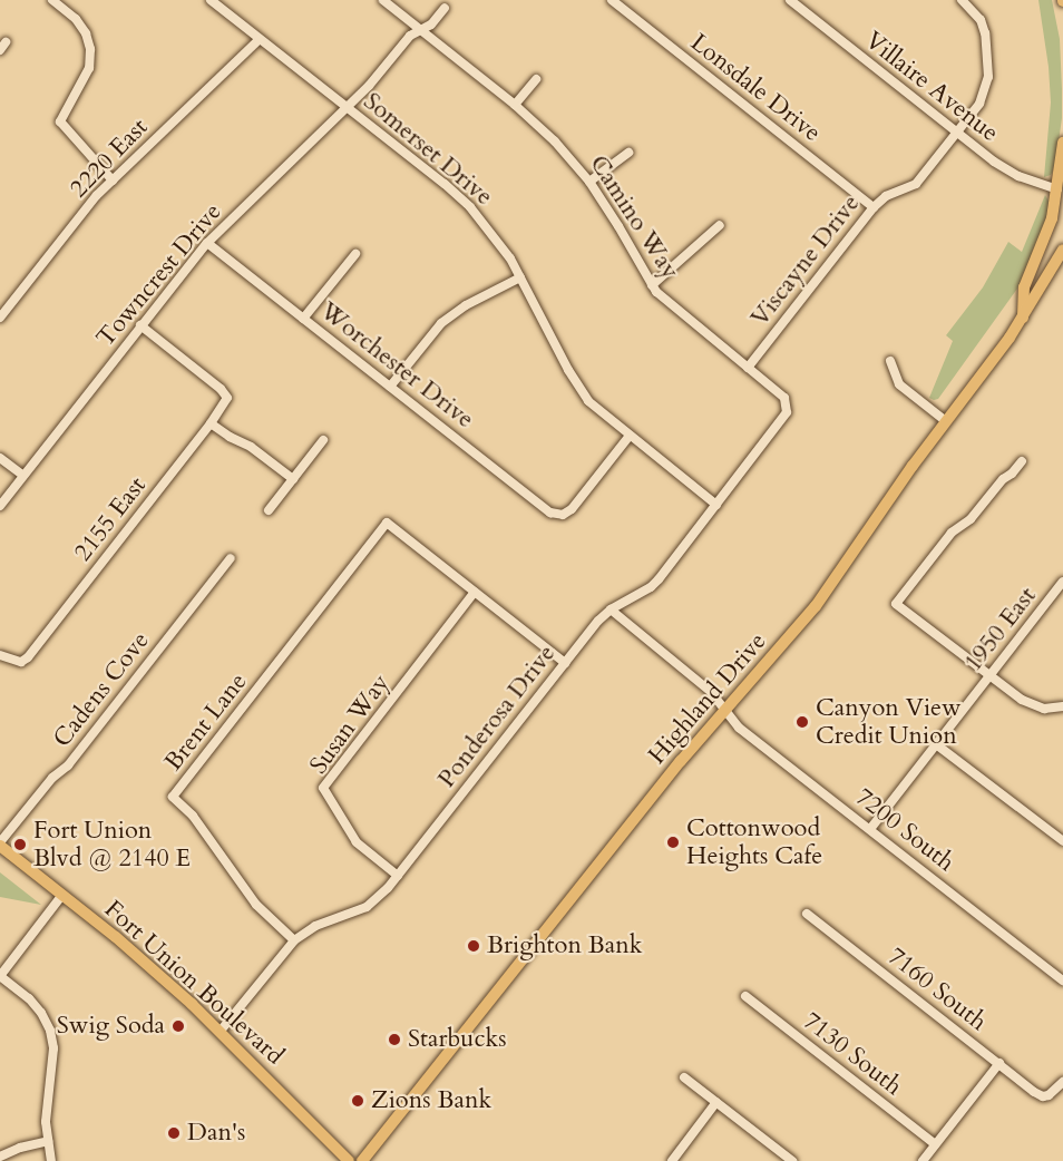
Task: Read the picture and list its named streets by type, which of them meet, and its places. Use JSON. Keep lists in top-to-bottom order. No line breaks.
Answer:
{"streets":{"main road":["Highland Drive","Fort Union Boulevard"],"street":["Villaire Avenue","Lonsdale Drive","Somerset Drive","2220 East","Camino Way","Viscayne Drive","Towncrest Drive","Worchester Drive","2155 East","1950 East","Cadens Cove","Ponderosa Drive","Brent Lane","Susan Way","7200 South","7160 South","7130 South"]},"crossings":[["Villaire Avenue","Viscayne Drive"],["Lonsdale Drive","Viscayne Drive"],["Somerset Drive","2220 East"],["Somerset Drive","Towncrest Drive"],["Somerset Drive","Worchester Drive"],["Somerset Drive","Ponderosa Drive"],["Camino Way","Viscayne Drive"],["Camino Way","Towncrest Drive"],["Camino Way","Ponderosa Drive"],["Towncrest Drive","Worchester Drive"],["Towncrest Drive","2155 East"],["1950 East","7200 South"],["Cadens Cove","Fort Union Boulevard"],["Highland Drive","7200 South"],["Ponderosa Drive","Brent Lane"],["Ponderosa Drive","Susan Way"],["Ponderosa Drive","7200 South"],["Ponderosa Drive","Fort Union Boulevard"],["Brent Lane","Susan Way"]],"places":["Canyon View Credit Union","Cottonwood Heights Cafe","Fort Union Blvd @ 2140 E","Brighton Bank","Swig Soda","Starbucks","Zions Bank","Dan's"]}
